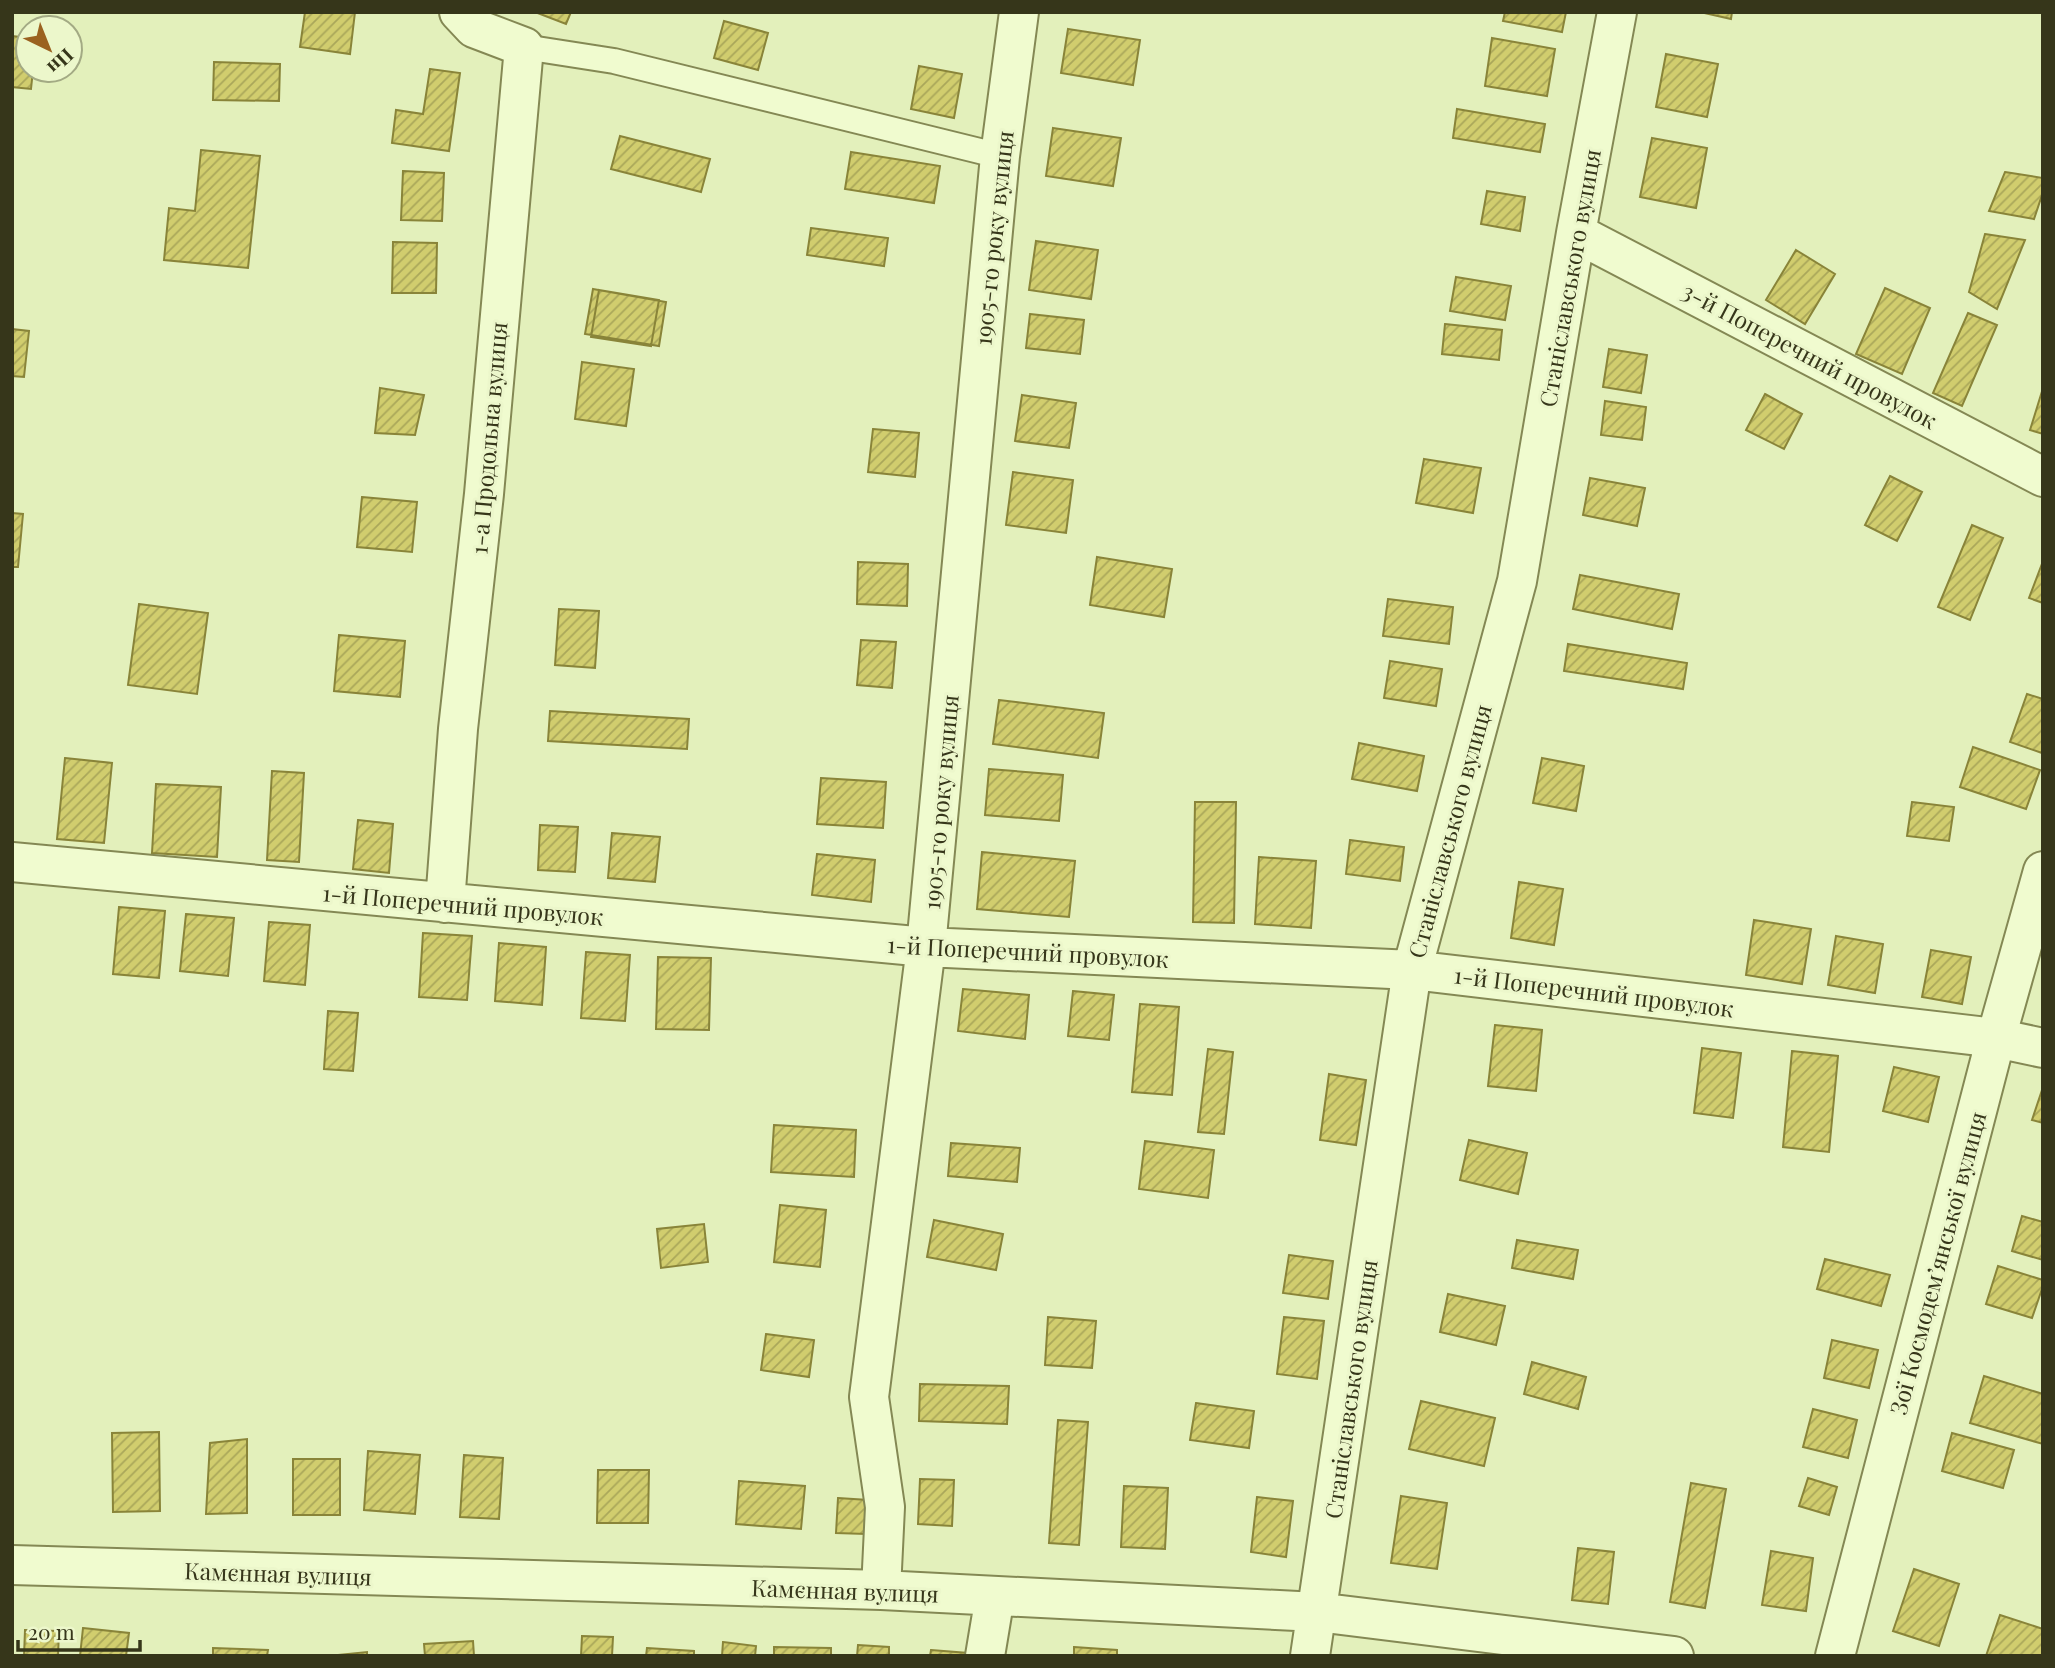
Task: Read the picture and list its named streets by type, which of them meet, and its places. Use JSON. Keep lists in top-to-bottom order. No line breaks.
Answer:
{"streets":{"street":["1905-го року вулиця","Станіславського вулиця","3-й Поперечний провулок","1-а Продольна вулиця","1-й Поперечний провулок","Зої Космодем’янської вулиця","Камєнная вулиця"]},"crossings":[["1905-го року вулиця","1-й Поперечний провулок"],["1905-го року вулиця","Камєнная вулиця"],["Станіславського вулиця","3-й Поперечний провулок"],["Станіславського вулиця","1-й Поперечний провулок"],["Станіславського вулиця","Камєнная вулиця"],["1-а Продольна вулиця","1-й Поперечний провулок"],["1-й Поперечний провулок","Зої Космодем’янської вулиця"]],"scale_bar":"20 m","north":"bottom right"}
